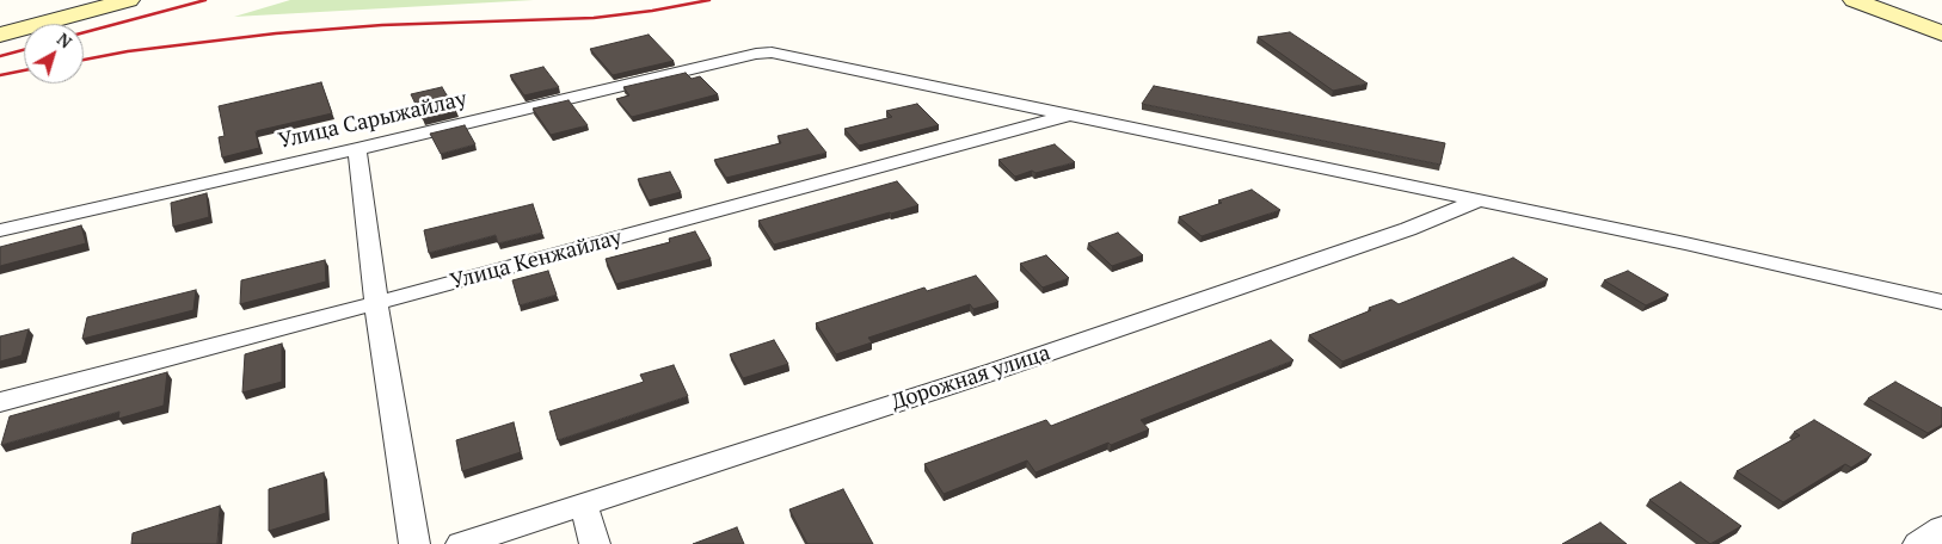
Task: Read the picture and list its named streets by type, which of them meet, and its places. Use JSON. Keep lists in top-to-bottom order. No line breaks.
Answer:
{"streets":{"street":["Улица Сарыжайлау","Улица Кенжайлау","Дорожная улица"]},"crossings":[["Улица Сарыжайлау","Улица Кенжайлау"],["Улица Сарыжайлау","Дорожная улица"]],"north":"top right"}
